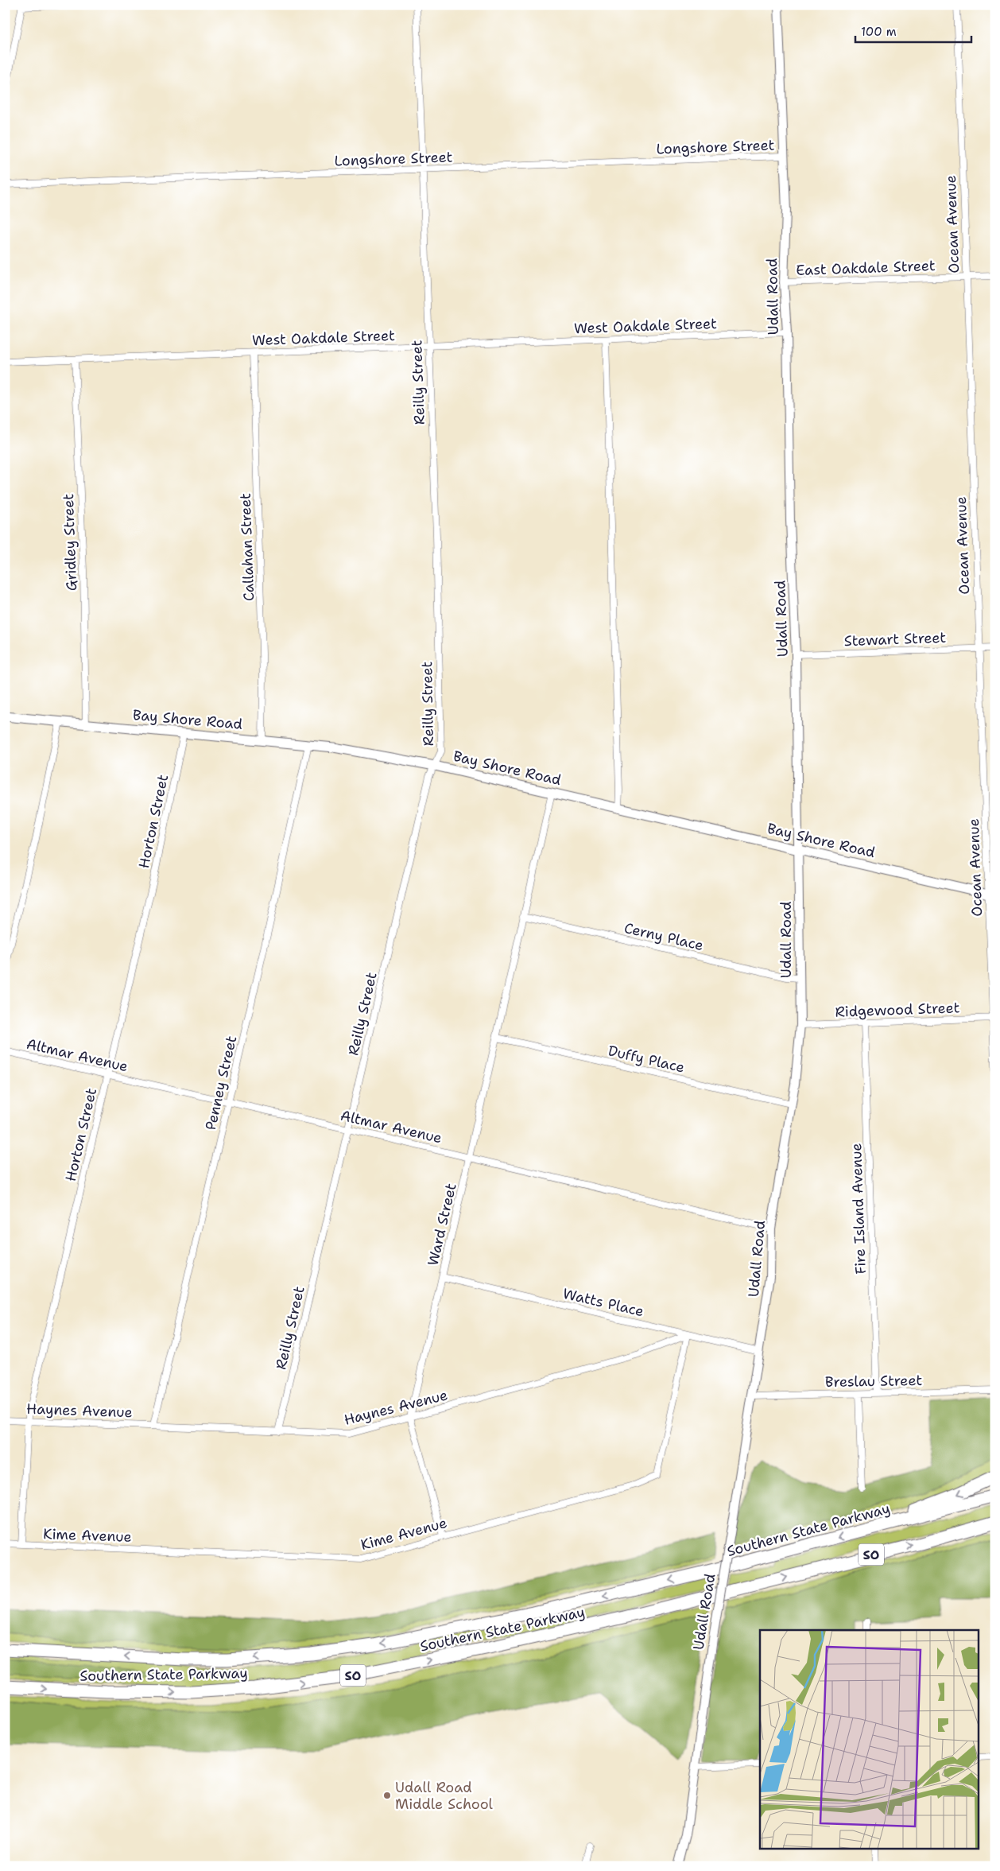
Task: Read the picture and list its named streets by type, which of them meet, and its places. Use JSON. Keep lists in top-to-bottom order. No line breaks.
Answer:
{"streets":{"highway":["Southern State Parkway","SO"],"main road":["Bay Shore Road"],"street":["Longshore Street","Ocean Avenue","East Oakdale Street","Udall Road","West Oakdale Street","Reilly Street","Gridley Street","Callahan Street","Stewart Street","Horton Street","Cerny Place","Ridgewood Street","Altmar Avenue","Duffy Place","Penney Street","Fire Island Avenue","Ward Street","Watts Place","Breslau Street","Haynes Avenue","Kime Avenue"]},"crossings":[["Longshore Street","Udall Road"],["Longshore Street","Reilly Street"],["Ocean Avenue","East Oakdale Street"],["Ocean Avenue","Stewart Street"],["Ocean Avenue","Bay Shore Road"],["Ocean Avenue","Ridgewood Street"],["East Oakdale Street","Udall Road"],["Udall Road","West Oakdale Street"],["Udall Road","Stewart Street"],["Udall Road","Bay Shore Road"],["Udall Road","Cerny Place"],["Udall Road","Ridgewood Street"],["Udall Road","Altmar Avenue"],["Udall Road","Duffy Place"],["Udall Road","Watts Place"],["Udall Road","Breslau Street"],["West Oakdale Street","Reilly Street"],["West Oakdale Street","Gridley Street"],["West Oakdale Street","Callahan Street"],["Reilly Street","Bay Shore Road"],["Reilly Street","Altmar Avenue"],["Reilly Street","Haynes Avenue"],["Gridley Street","Bay Shore Road"],["Callahan Street","Bay Shore Road"],["Bay Shore Road","Horton Street"],["Bay Shore Road","Penney Street"],["Bay Shore Road","Ward Street"],["Horton Street","Altmar Avenue"],["Horton Street","Haynes Avenue"],["Horton Street","Kime Avenue"],["Cerny Place","Ward Street"],["Ridgewood Street","Fire Island Avenue"],["Altmar Avenue","Penney Street"],["Altmar Avenue","Ward Street"],["Duffy Place","Ward Street"],["Penney Street","Haynes Avenue"],["Fire Island Avenue","Breslau Street"],["Ward Street","Watts Place"],["Ward Street","Haynes Avenue"],["Ward Street","Kime Avenue"],["Watts Place","Haynes Avenue"],["Watts Place","Kime Avenue"],["Haynes Avenue","Kime Avenue"]],"places":["Udall Road Middle School"],"scale_bar":"100 m"}
